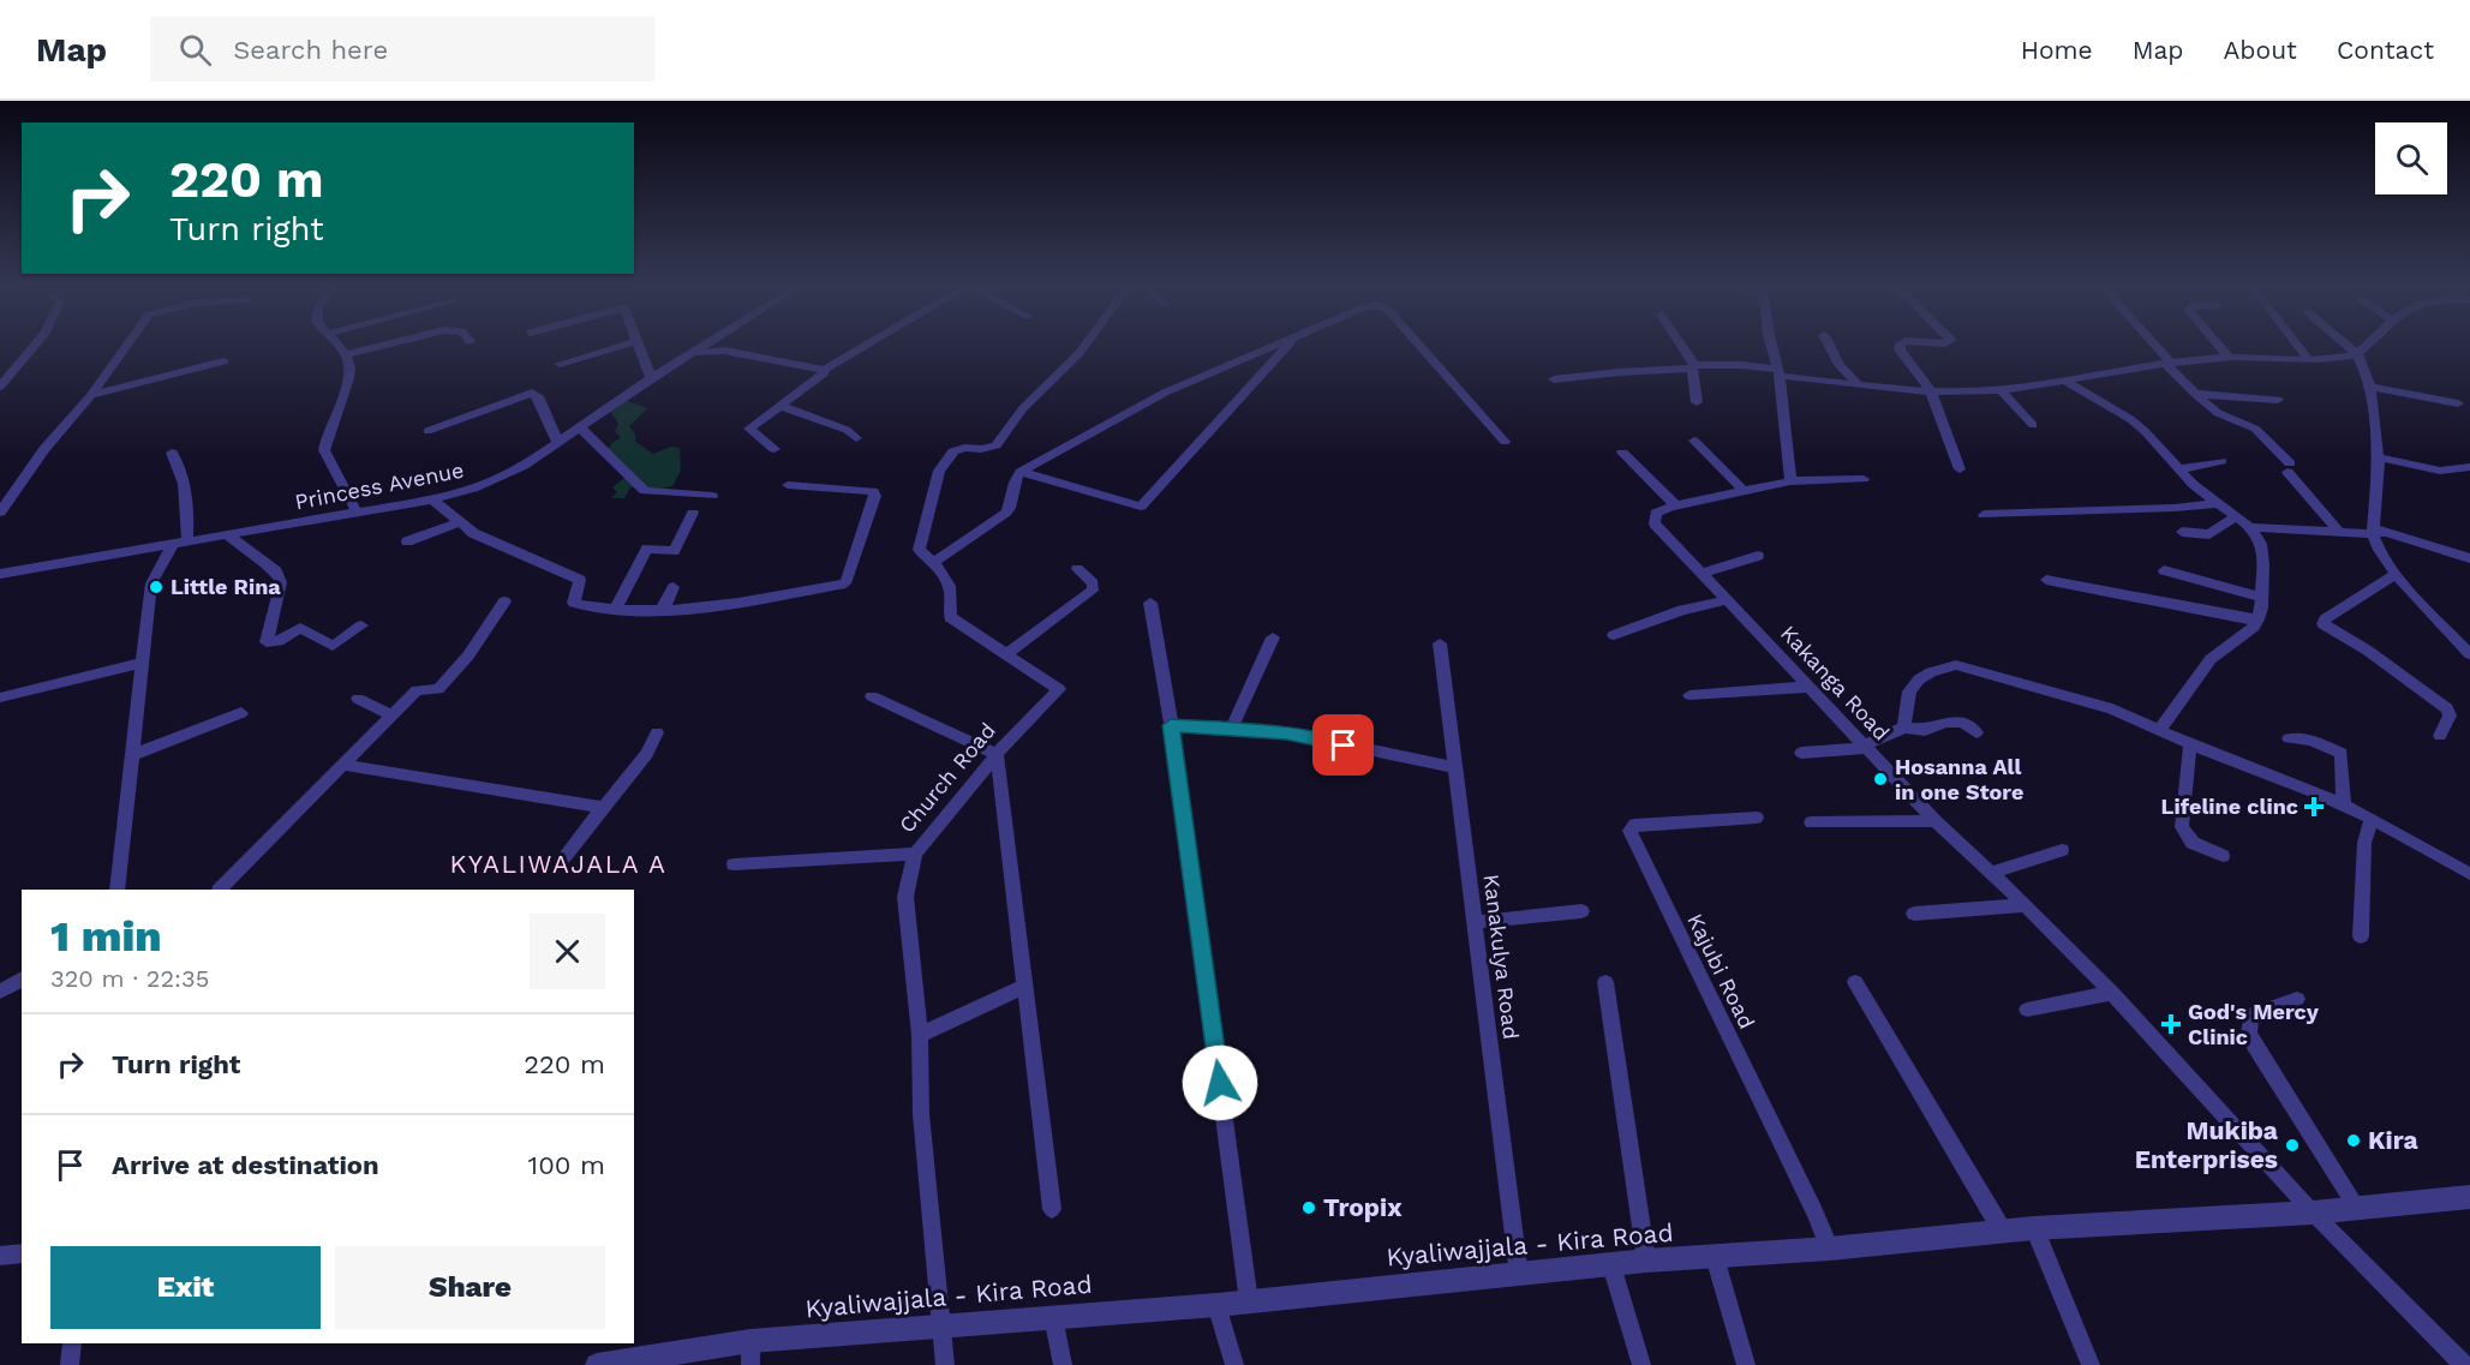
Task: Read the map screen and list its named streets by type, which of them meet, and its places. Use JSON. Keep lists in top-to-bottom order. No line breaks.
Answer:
{"streets":{"street":["Princess Avenue","Kakanga Road","Church Road","Kanakulya Road","Kajubi Road","Kyaliwajjala - Kira Road"]},"crossings":[["Kakanga Road","Kyaliwajjala - Kira Road"],["Church Road","Kyaliwajjala - Kira Road"],["Kanakulya Road","Kyaliwajjala - Kira Road"],["Kajubi Road","Kyaliwajjala - Kira Road"]],"districts":["KYALIWAJALA A"],"places":{"other":["Little Rina","Hosanna All in one Store","Kira","Mukiba Enterprises","Tropix"],"health":["Lifeline clinc","God's Mercy Clinic"]},"page":{"header":"Map","search":"Search here","nav":["Home","Map","About","Contact"],"turn":["220 m","Turn right"],"heading":["1 min","320 m · 22:35"],"list":[{"name":"Turn right","value":"220 m"},{"name":"Arrive at destination","value":"100 m"}],"buttons":["Exit","Share"]}}
